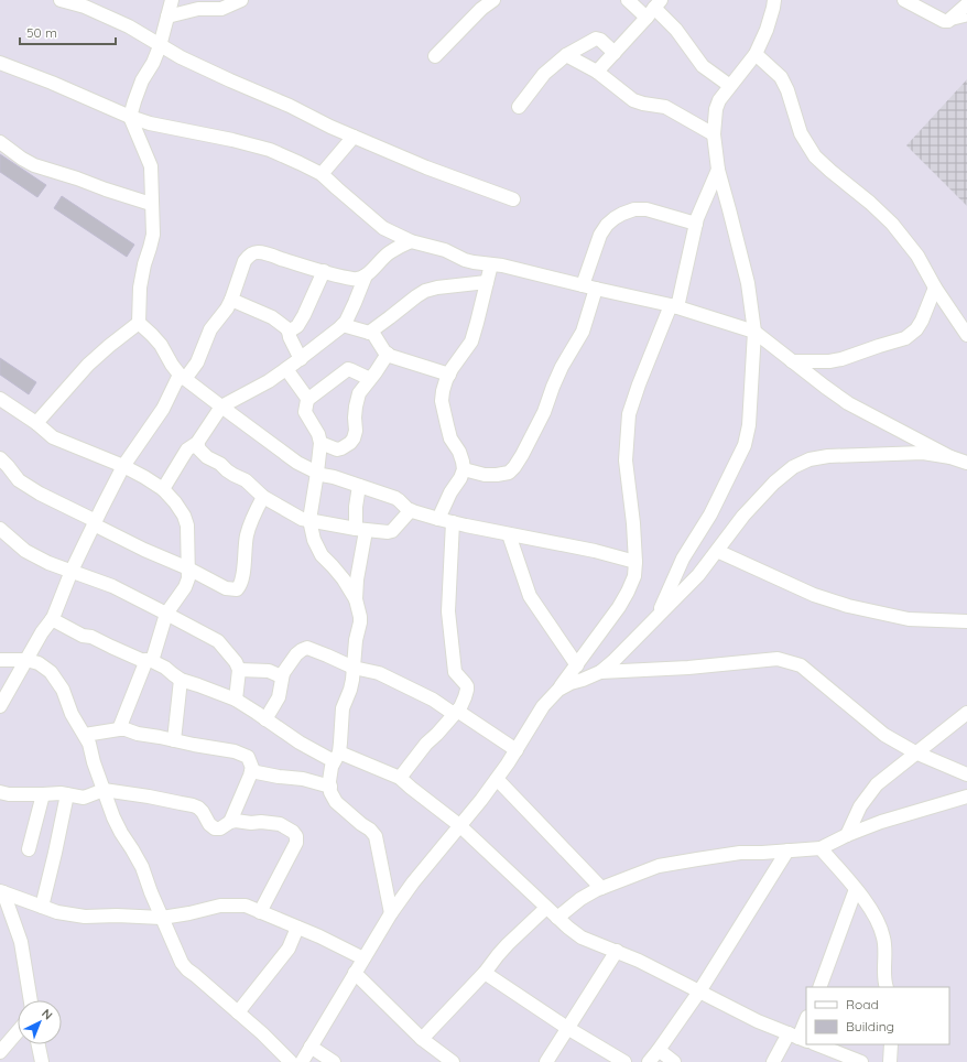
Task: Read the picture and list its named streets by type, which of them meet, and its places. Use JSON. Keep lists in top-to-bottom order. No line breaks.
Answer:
{"legend":["Road","Building"],"scale_bar":"50 m","north":"top right"}
